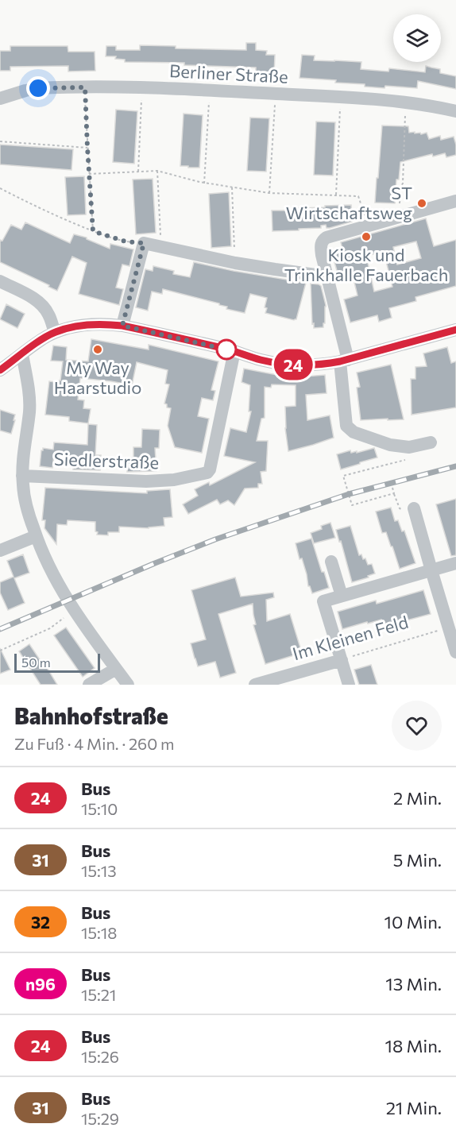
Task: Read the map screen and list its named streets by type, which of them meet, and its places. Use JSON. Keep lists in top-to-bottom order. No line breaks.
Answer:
{"streets":{"street":["Berliner Straße","Siedlerstraße","Im Kleinen Feld"]},"places":["ST Wirtschaftsweg","Kiosk und Trinkhalle Fauerbach","My Way Haarstudio"],"lines":["bus line 24"],"scale_bar":"50 m","page":{"on_map":"24","scale":"50 m","heading":["Bahnhofstraße","Zu Fuß · 4 Min. · 260 m"],"list":[{"mark":"24","name":"Bus","note":"15:10","value":"2 Min."},{"mark":"31","name":"Bus","note":"15:13","value":"5 Min."},{"mark":"32","name":"Bus","note":"15:18","value":"10 Min."},{"mark":"n96","name":"Bus","note":"15:21","value":"13 Min."},{"mark":"24","name":"Bus","note":"15:26","value":"18 Min."},{"mark":"31","name":"Bus","note":"15:29","value":"21 Min."}]}}
